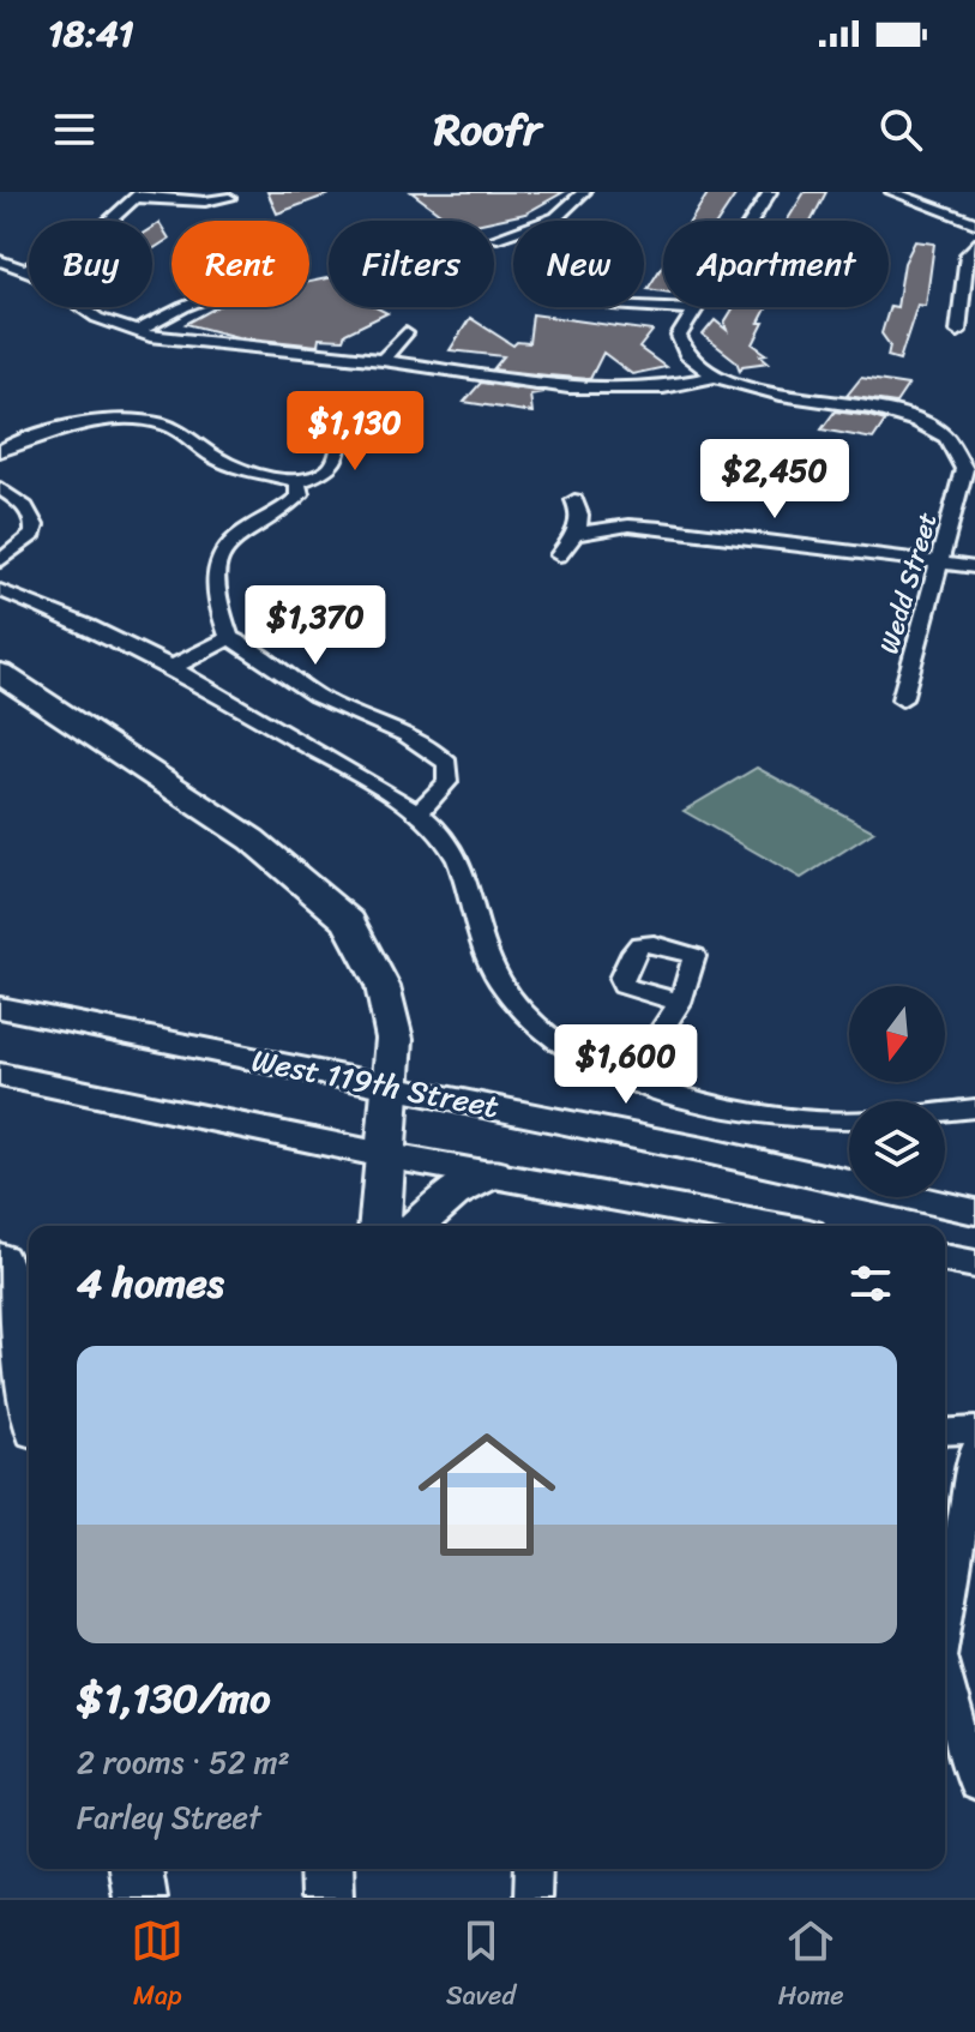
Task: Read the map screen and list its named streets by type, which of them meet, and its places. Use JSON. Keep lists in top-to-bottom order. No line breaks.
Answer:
{"streets":{"main road":["West 119th Street"],"street":["Wedd Street"]},"north":"bottom","page":{"status":"18:41","header":"Roofr","chip":["Buy","Rent","Filters","New","Apartment"],"price":["$1,130","$2,450","$1,370","$1,600"],"heading":"4 homes","list":[{"name":"$1,130/mo","note":"2 rooms · 52 m² · Farley Street"}],"tabs":["Map","Saved","Home"]}}
